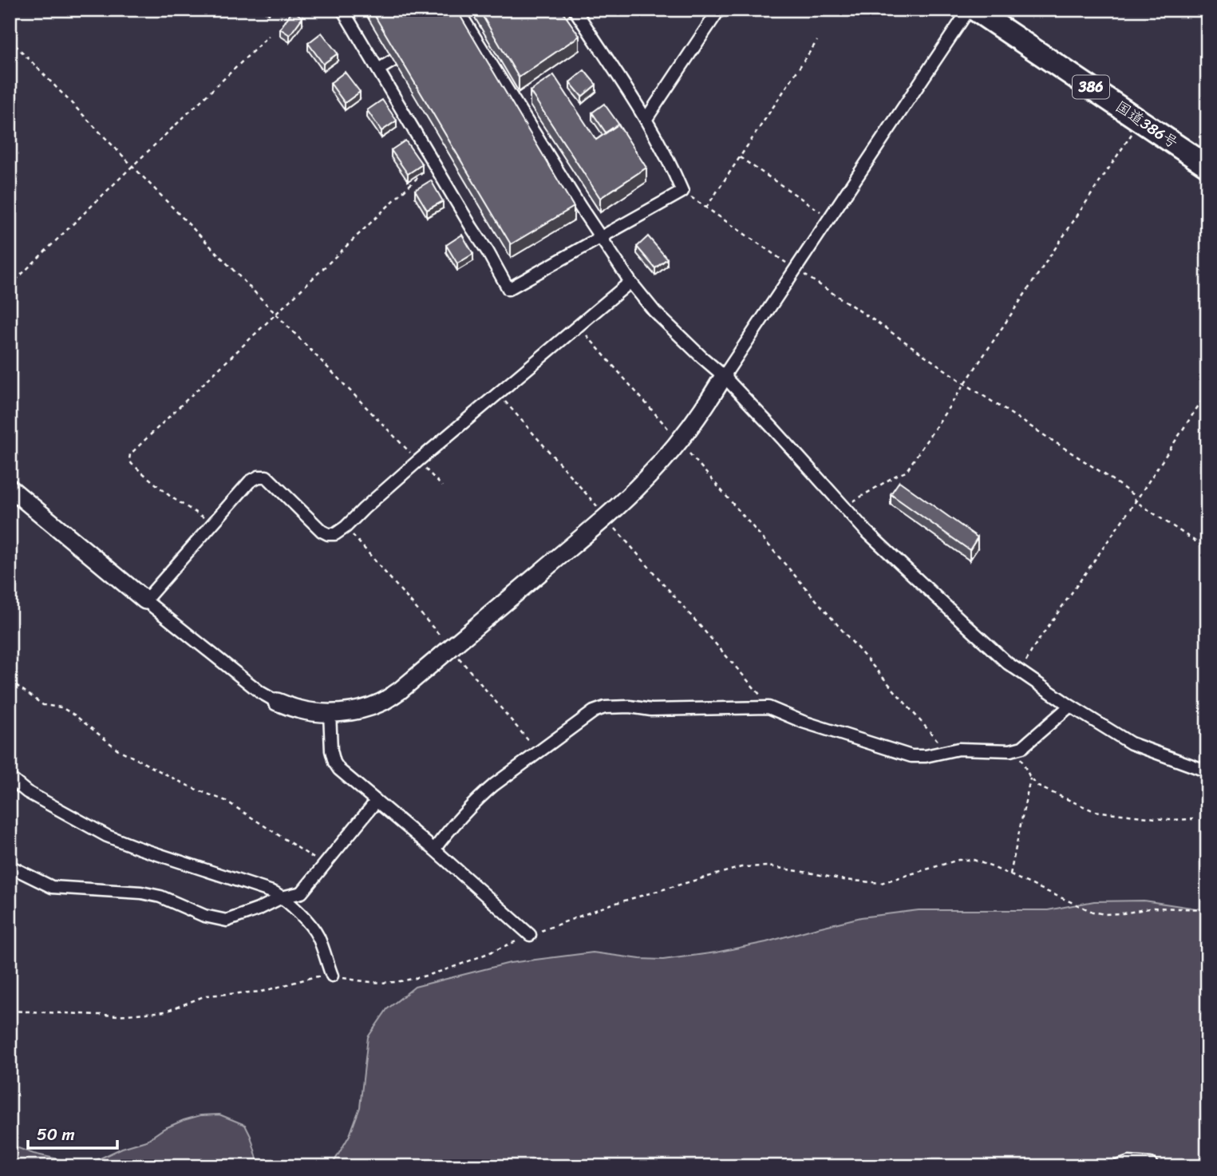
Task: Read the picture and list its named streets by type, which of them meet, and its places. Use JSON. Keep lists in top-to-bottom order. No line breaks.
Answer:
{"streets":{"highway":["386","国道386号"]},"scale_bar":"50 m"}
